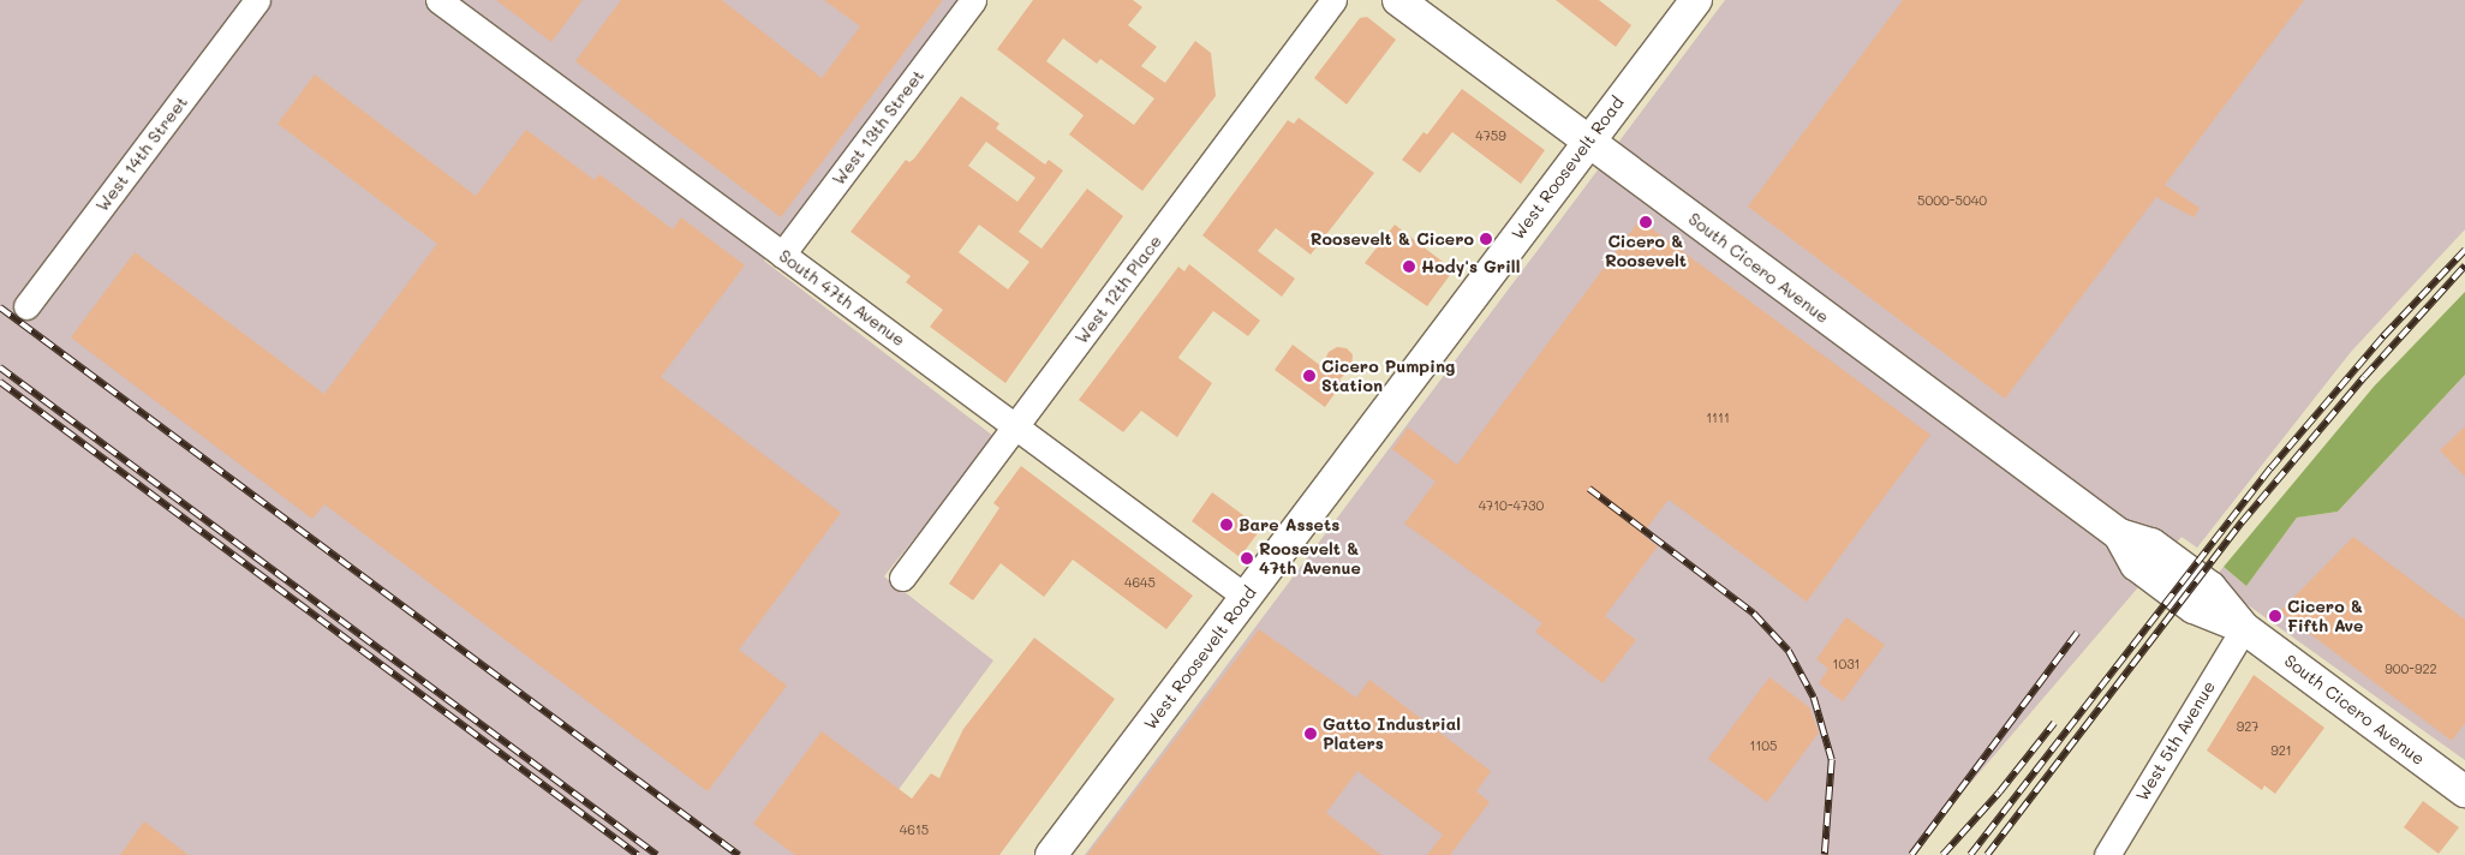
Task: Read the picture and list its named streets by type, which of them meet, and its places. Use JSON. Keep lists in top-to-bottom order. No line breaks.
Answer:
{"streets":{"main road":["West Roosevelt Road","South Cicero Avenue"],"street":["West 13th Street","West 14th Street","West 12th Place","South 47th Avenue","West 5th Avenue"]},"crossings":[["West 13th Street","South 47th Avenue"],["West Roosevelt Road","South Cicero Avenue"],["West Roosevelt Road","South 47th Avenue"],["South Cicero Avenue","West 5th Avenue"],["West 12th Place","South 47th Avenue"]],"places":["Cicero & Roosevelt","Roosevelt & Cicero","Hody's Grill","Cicero Pumping Station","Bare Assets","Roosevelt & 47th Avenue","Cicero & Fifth Ave","Gatto Industrial Platers"],"house_numbers":["4759","5000-5040","1111","4710-4730","4645","1031","900-922","927","1105","921","4615"]}
